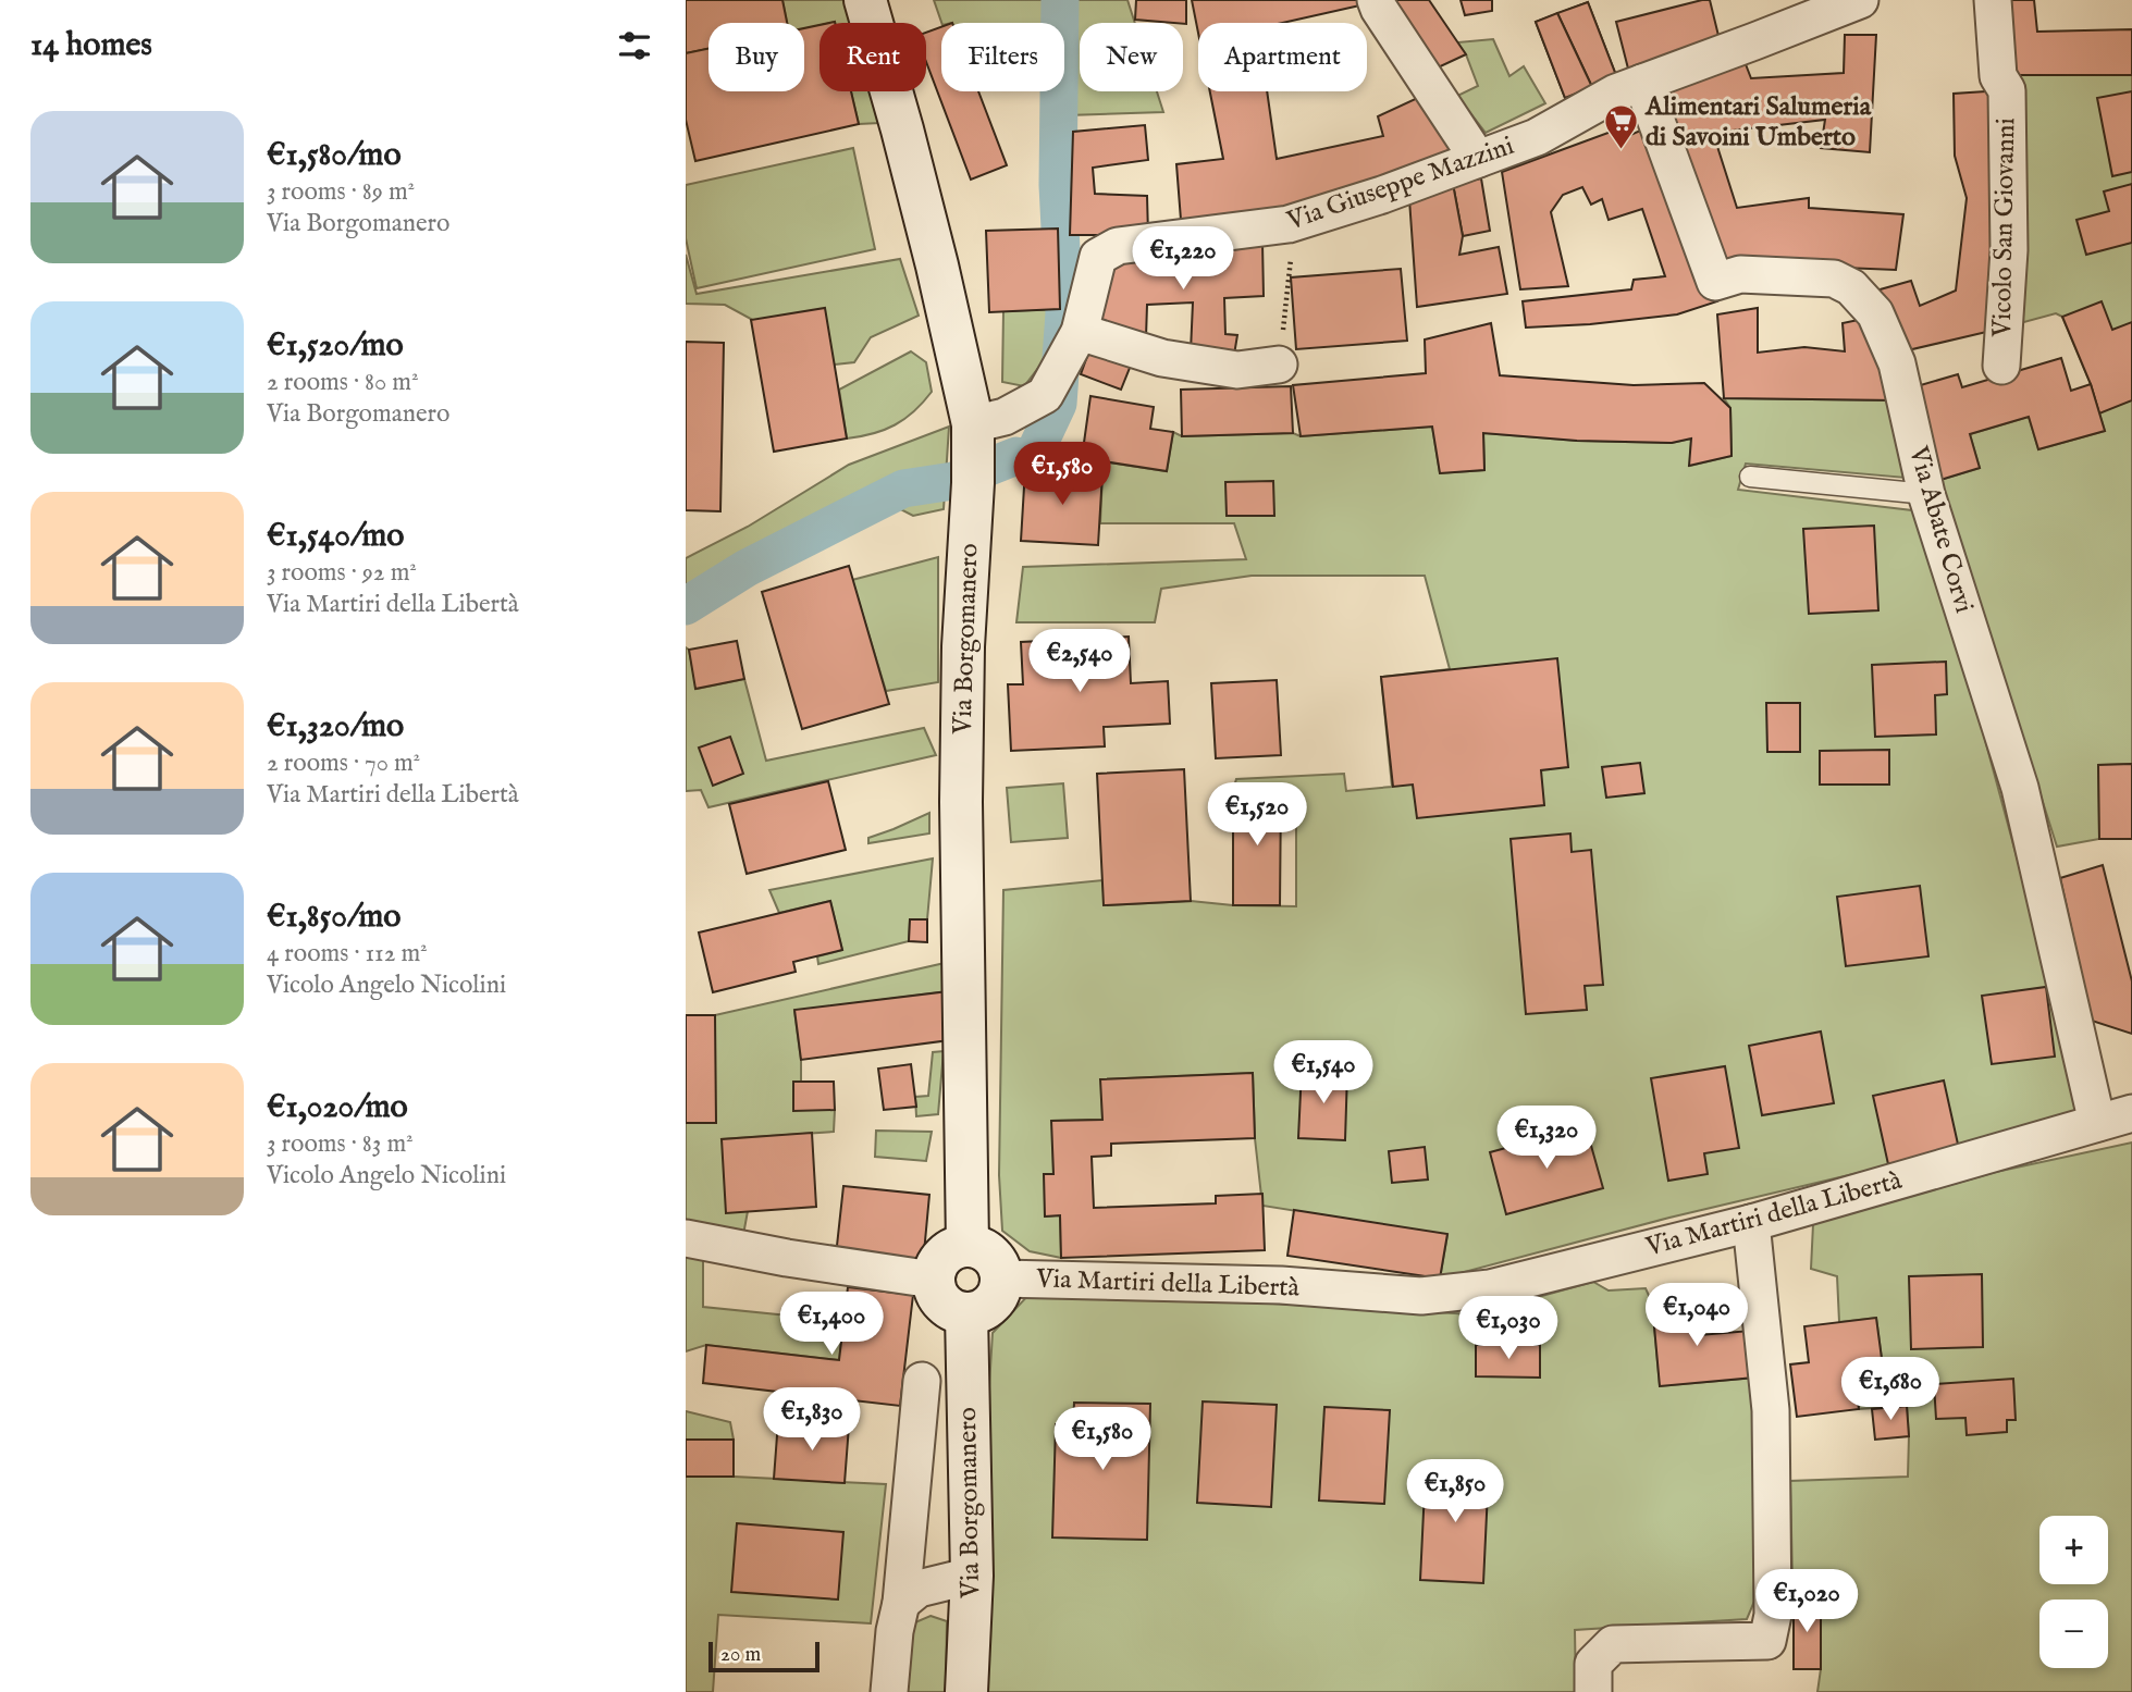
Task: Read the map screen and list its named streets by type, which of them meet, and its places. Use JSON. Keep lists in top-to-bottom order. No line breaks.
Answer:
{"streets":{"main road":["Via Borgomanero"],"street":["Via Giuseppe Mazzini","Vicolo San Giovanni","Via Abate Corvi","Via Martiri della Libertà"]},"crossings":[["Via Giuseppe Mazzini","Via Abate Corvi"],["Via Giuseppe Mazzini","Via Borgomanero"],["Via Abate Corvi","Via Martiri della Libertà"],["Via Borgomanero","Via Martiri della Libertà"]],"places":{"supermarket":["Alimentari Salumeria di Savoini Umberto"]},"scale_bar":"20 m","page":{"heading":"14 homes","chip":["Buy","Rent","Filters","New","Apartment"],"list":[{"name":"€1,580/mo","note":"3 rooms · 89 m² · Via Borgomanero"},{"name":"€1,520/mo","note":"2 rooms · 80 m² · Via Borgomanero"},{"name":"€1,540/mo","note":"3 rooms · 92 m² · Via Martiri della Libertà"},{"name":"€1,320/mo","note":"2 rooms · 70 m² · Via Martiri della Libertà"},{"name":"€1,850/mo","note":"4 rooms · 112 m² · Vicolo Angelo Nicolini"},{"name":"€1,020/mo","note":"3 rooms · 83 m² · Vicolo Angelo Nicolini"}],"price":["€1,220","€1,580","€2,540","€1,520","€1,540","€1,320","€1,040","€1,400","€1,030","€1,680","€1,830","€1,580","€1,850","€1,020"],"map_buttons":["+","−"],"scale":"20 m"}}
